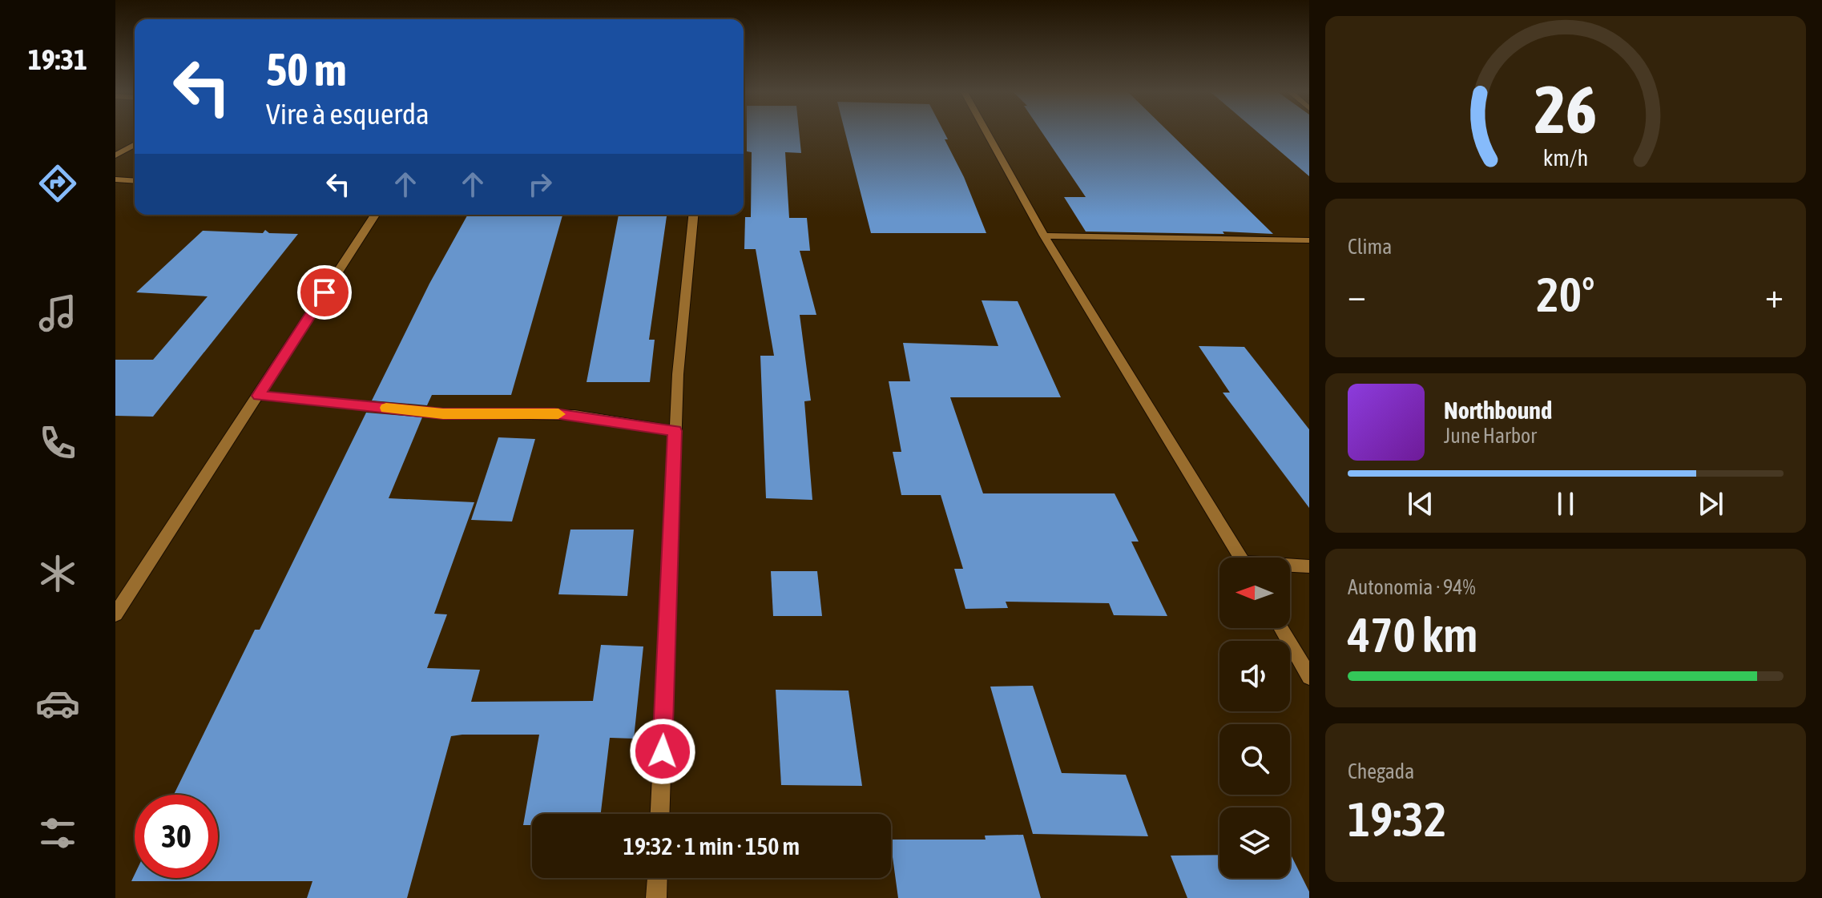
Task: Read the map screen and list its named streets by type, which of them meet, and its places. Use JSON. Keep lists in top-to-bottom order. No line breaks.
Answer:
{"north":"left","page":{"tabs":"19:31","turn":["50 m","Vire à esquerda"],"tile":["Clima",["Autonomia · 94%","470 km"],["Chegada","19:32"]],"heat":["−","20°","+"],"song":["Northbound","June Harbor"],"limit":"30","trip":"19:32 · 1 min · 150 m","gauge":["26","km/h"]}}
